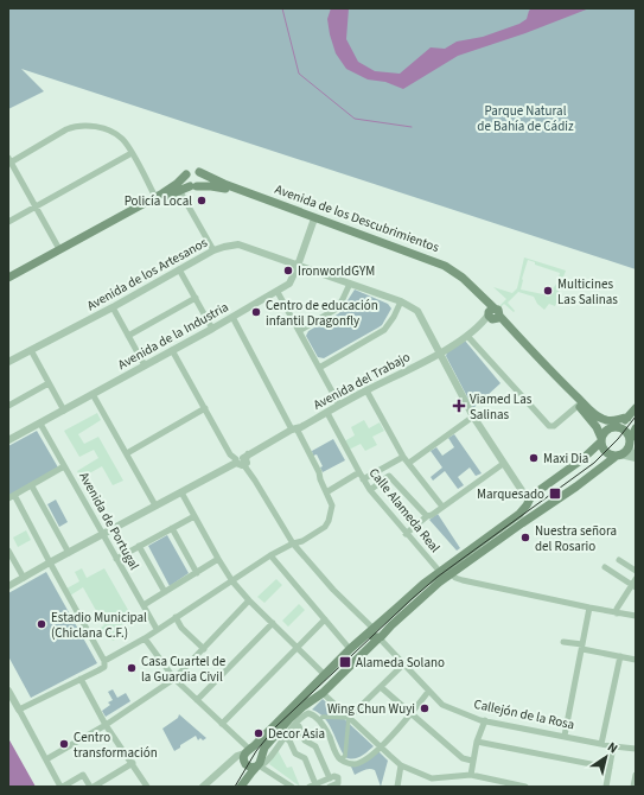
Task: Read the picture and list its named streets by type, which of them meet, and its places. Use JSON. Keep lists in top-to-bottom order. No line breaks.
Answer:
{"streets":{"main road":["Avenida de los Descubrimientos"],"street":["Avenida de los Artesanos","Avenida de la Industria","Avenida del Trabajo","Calle Alameda Real","Avenida de Portugal","Callejón de la Rosa"]},"crossings":[["Avenida de los Descubrimientos","Avenida de la Industria"],["Avenida de los Descubrimientos","Avenida del Trabajo"],["Avenida de los Artesanos","Avenida de la Industria"],["Avenida de los Artesanos","Avenida del Trabajo"],["Avenida de la Industria","Avenida de Portugal"],["Avenida del Trabajo","Calle Alameda Real"],["Avenida del Trabajo","Avenida de Portugal"]],"parks":["Parque Natural de Bahía de Cádiz"],"places":{"other":["Policía Local","IronworldGYM","Multicines Las Salinas","Centro de educación infantil Dragonfly","Maxi Dia","Nuestra señora del Rosario","Estadio Municipal (Chiclana C.F.)","Casa Cuartel de la Guardia Civil","Wing Chun Wuyi","Decor Asia","Centro transformación"],"health":["Viamed Las Salinas"],"transit":["Marquesado","Alameda Solano"]},"north":"top right"}
